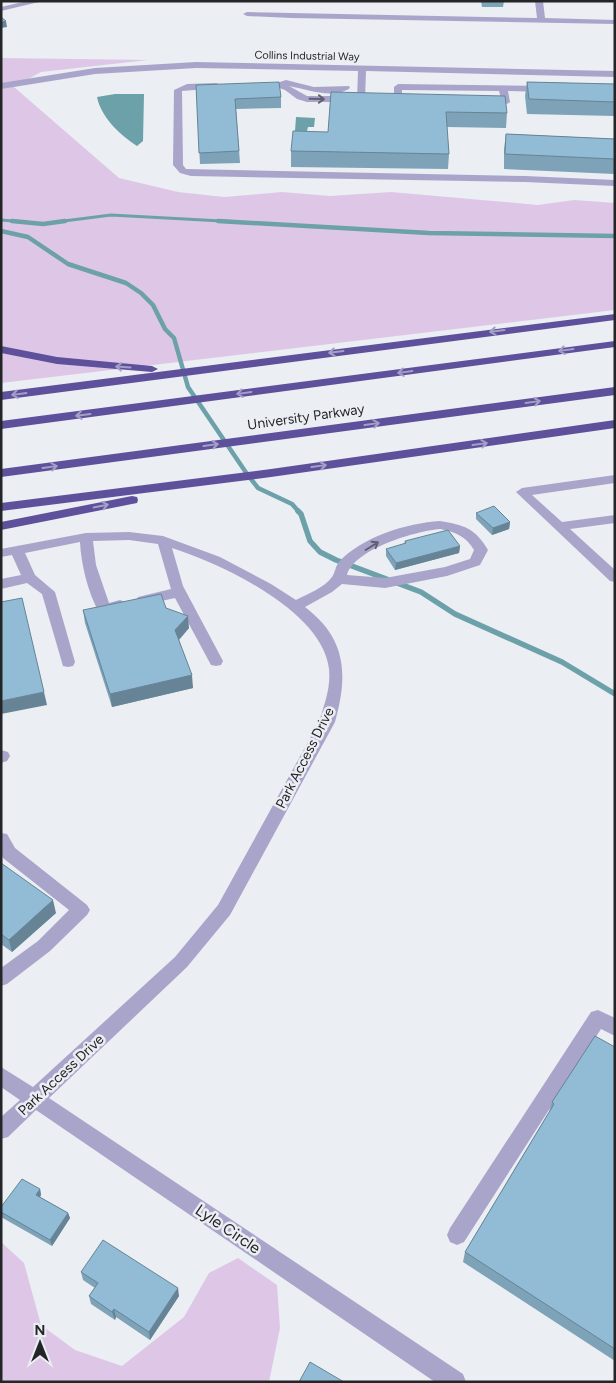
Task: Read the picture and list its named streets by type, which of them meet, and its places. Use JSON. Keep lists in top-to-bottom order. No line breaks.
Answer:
{"streets":{"highway":["University Parkway"],"street":["Collins Industrial Way","Park Access Drive","Lyle Circle"]},"crossings":[["Park Access Drive","Lyle Circle"]],"north":"top"}
